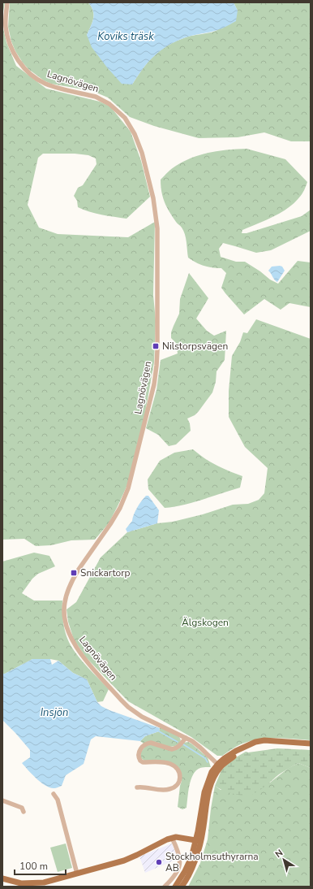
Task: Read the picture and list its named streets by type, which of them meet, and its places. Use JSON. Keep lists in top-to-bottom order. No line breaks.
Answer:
{"streets":{"street":["Lagnövägen"]},"water":["Koviks träsk","Insjön"],"parks":["Älgskogen"],"places":{"transit":["Nilstorpsvägen","Snickartorp"],"other":["Stockholmsuthyrarna AB"]},"scale_bar":"100 m","north":"top left"}
